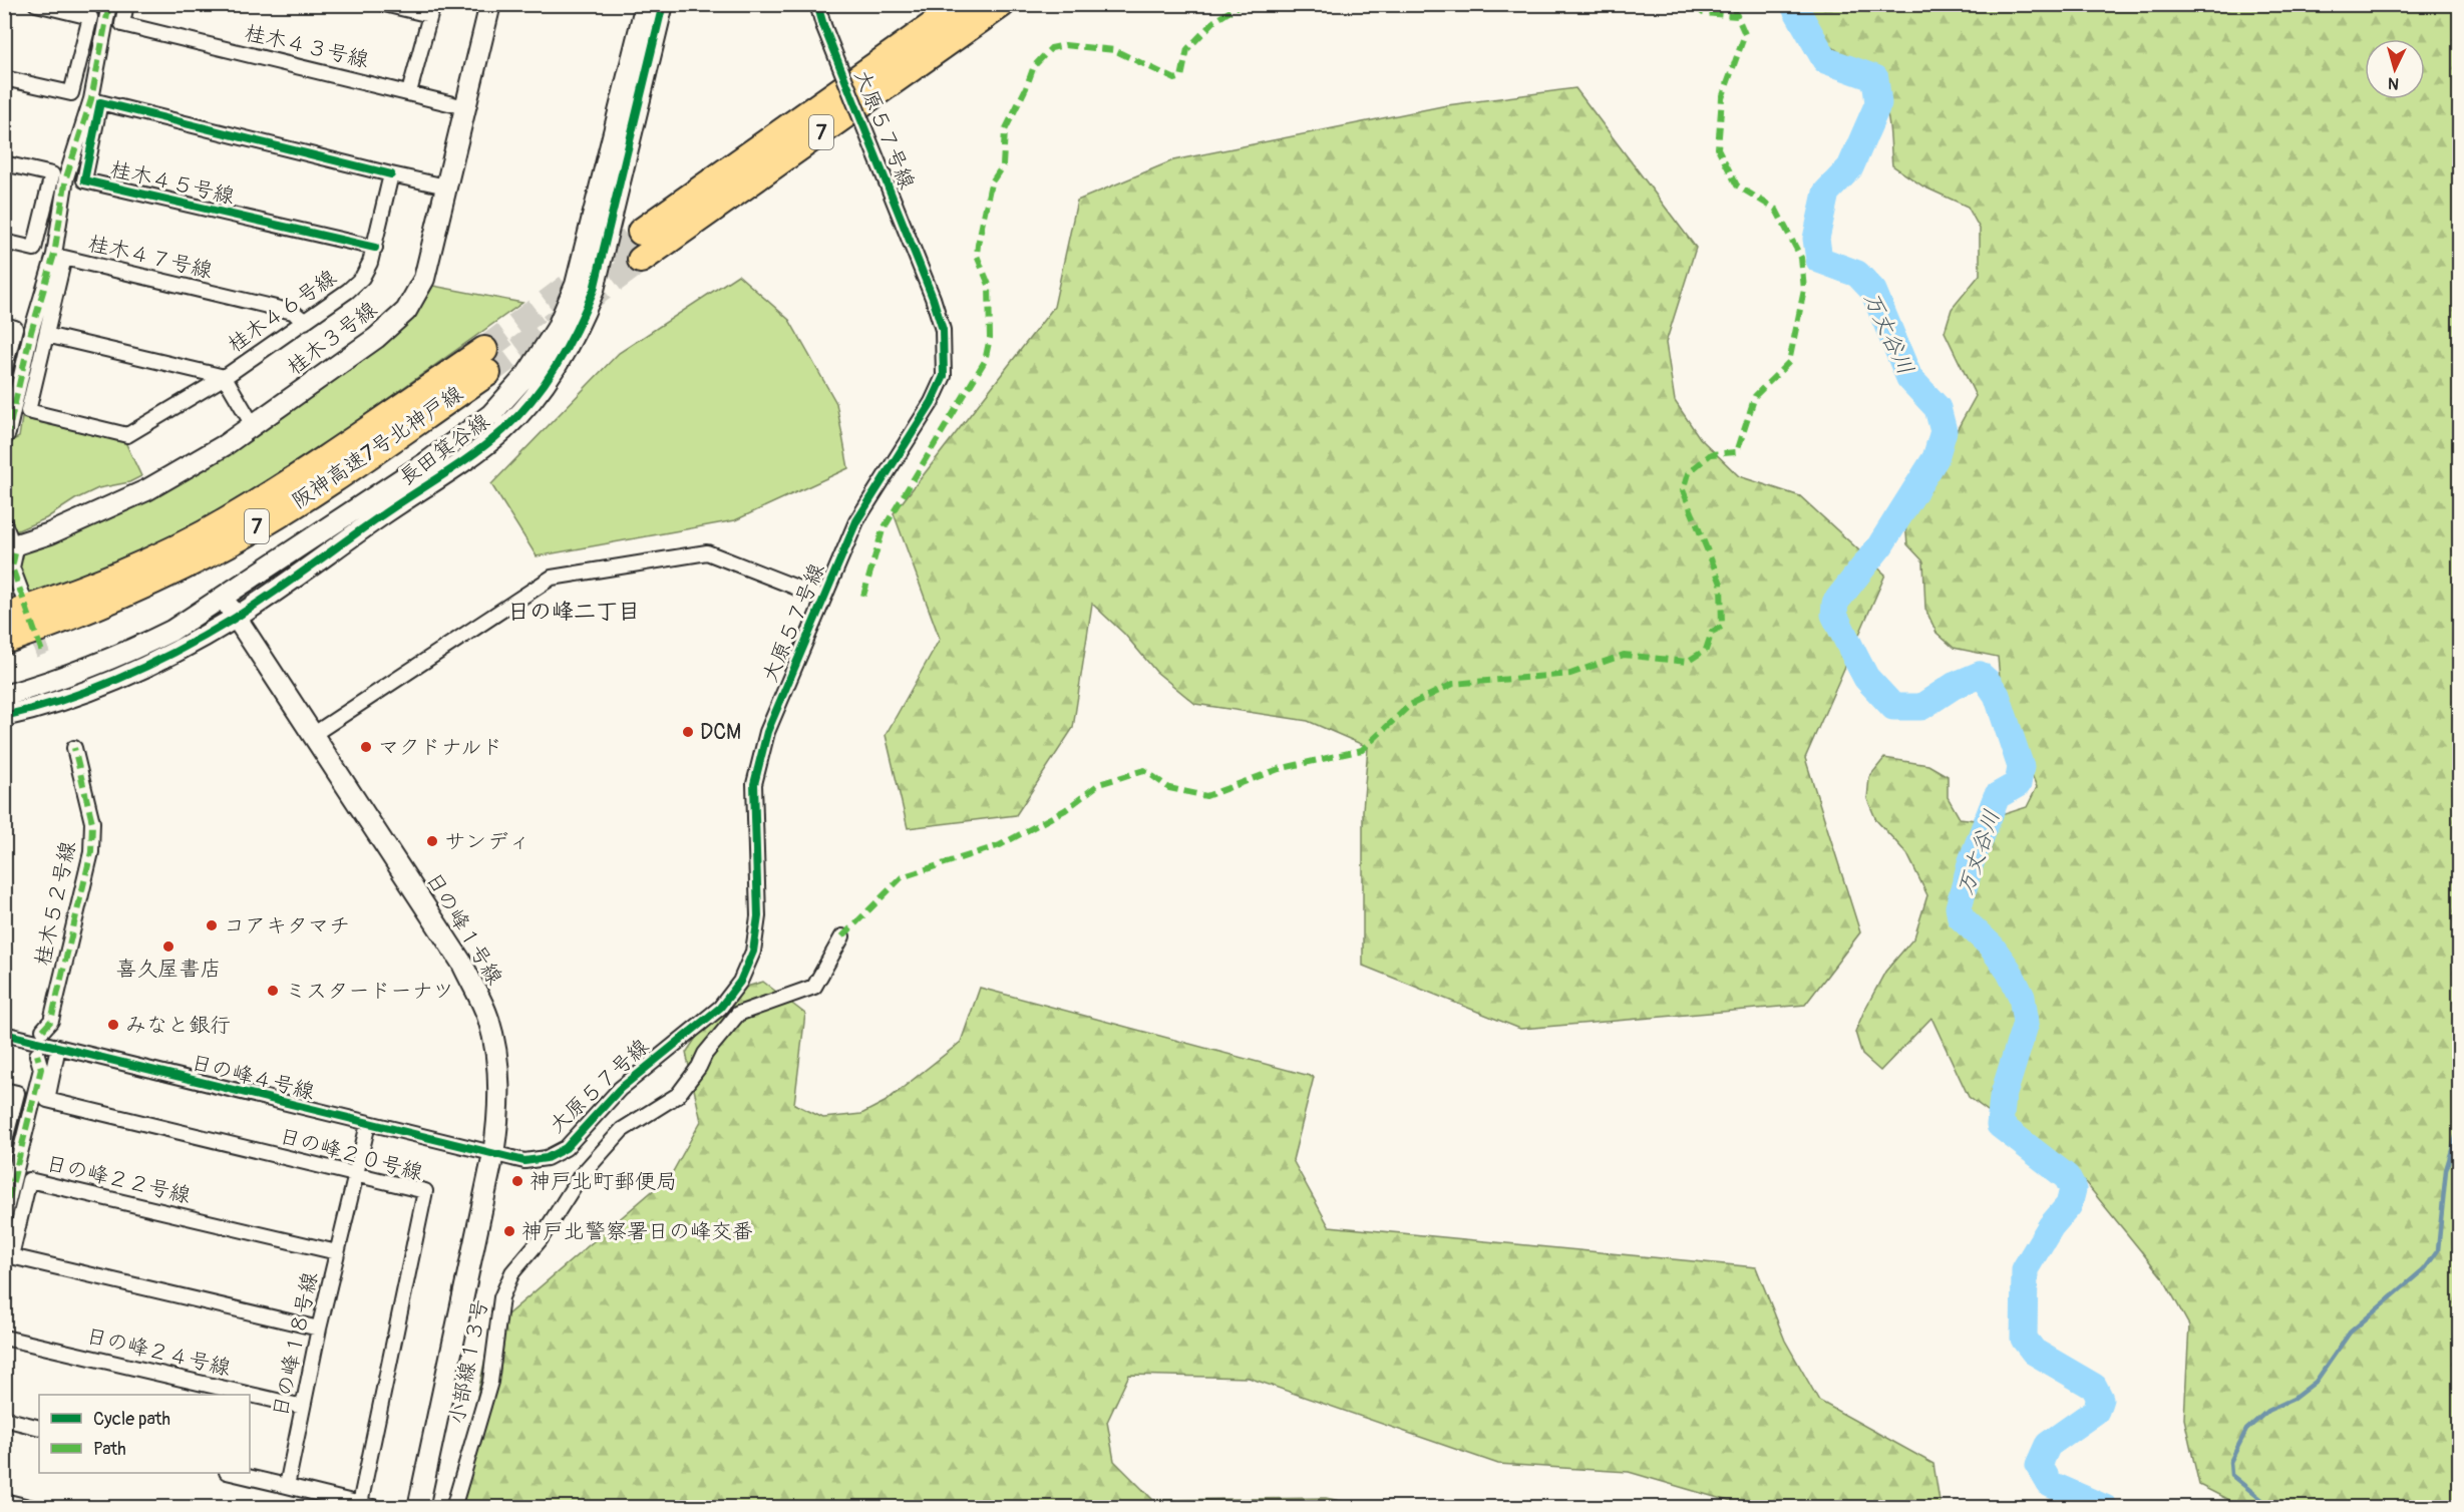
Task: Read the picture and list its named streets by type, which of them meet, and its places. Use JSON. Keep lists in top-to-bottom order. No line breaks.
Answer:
{"streets":{"highway":["7","阪神高速7号北神戸線"],"street":["桂木４３号線","大原５７号線","桂木４５号線","桂木４７号線","桂木４６号線","桂木３号線","長田箕谷線","桂木５２号線","日の峰１号線","日の峰４号線","日の峰２０号線","日の峰２２号線","日の峰１８号線","日の峰２４号線","小部線１３号"]},"crossings":[["桂木４３号線","桂木３号線"],["大原５７号線","日の峰１号線"],["大原５７号線","日の峰４号線"],["桂木４５号線","桂木４６号線"],["桂木４７号線","桂木４６号線"],["桂木４６号線","桂木３号線"],["長田箕谷線","日の峰１号線"],["日の峰１号線","日の峰４号線"],["日の峰４号線","日の峰２０号線"],["日の峰４号線","日の峰１８号線"],["日の峰２０号線","日の峰１８号線"],["日の峰２２号線","日の峰１８号線"],["日の峰１８号線","日の峰２４号線"]],"districts":["日の峰二丁目"],"water":["万丈谷川"],"places":["DCM","マクドナルド","サンディ","コアキタマチ","喜久屋書店","ミスタードーナツ","みなと銀行","神戸北町郵便局","神戸北警察署日の峰交番"],"legend":["Cycle path","Path"],"north":"bottom"}
